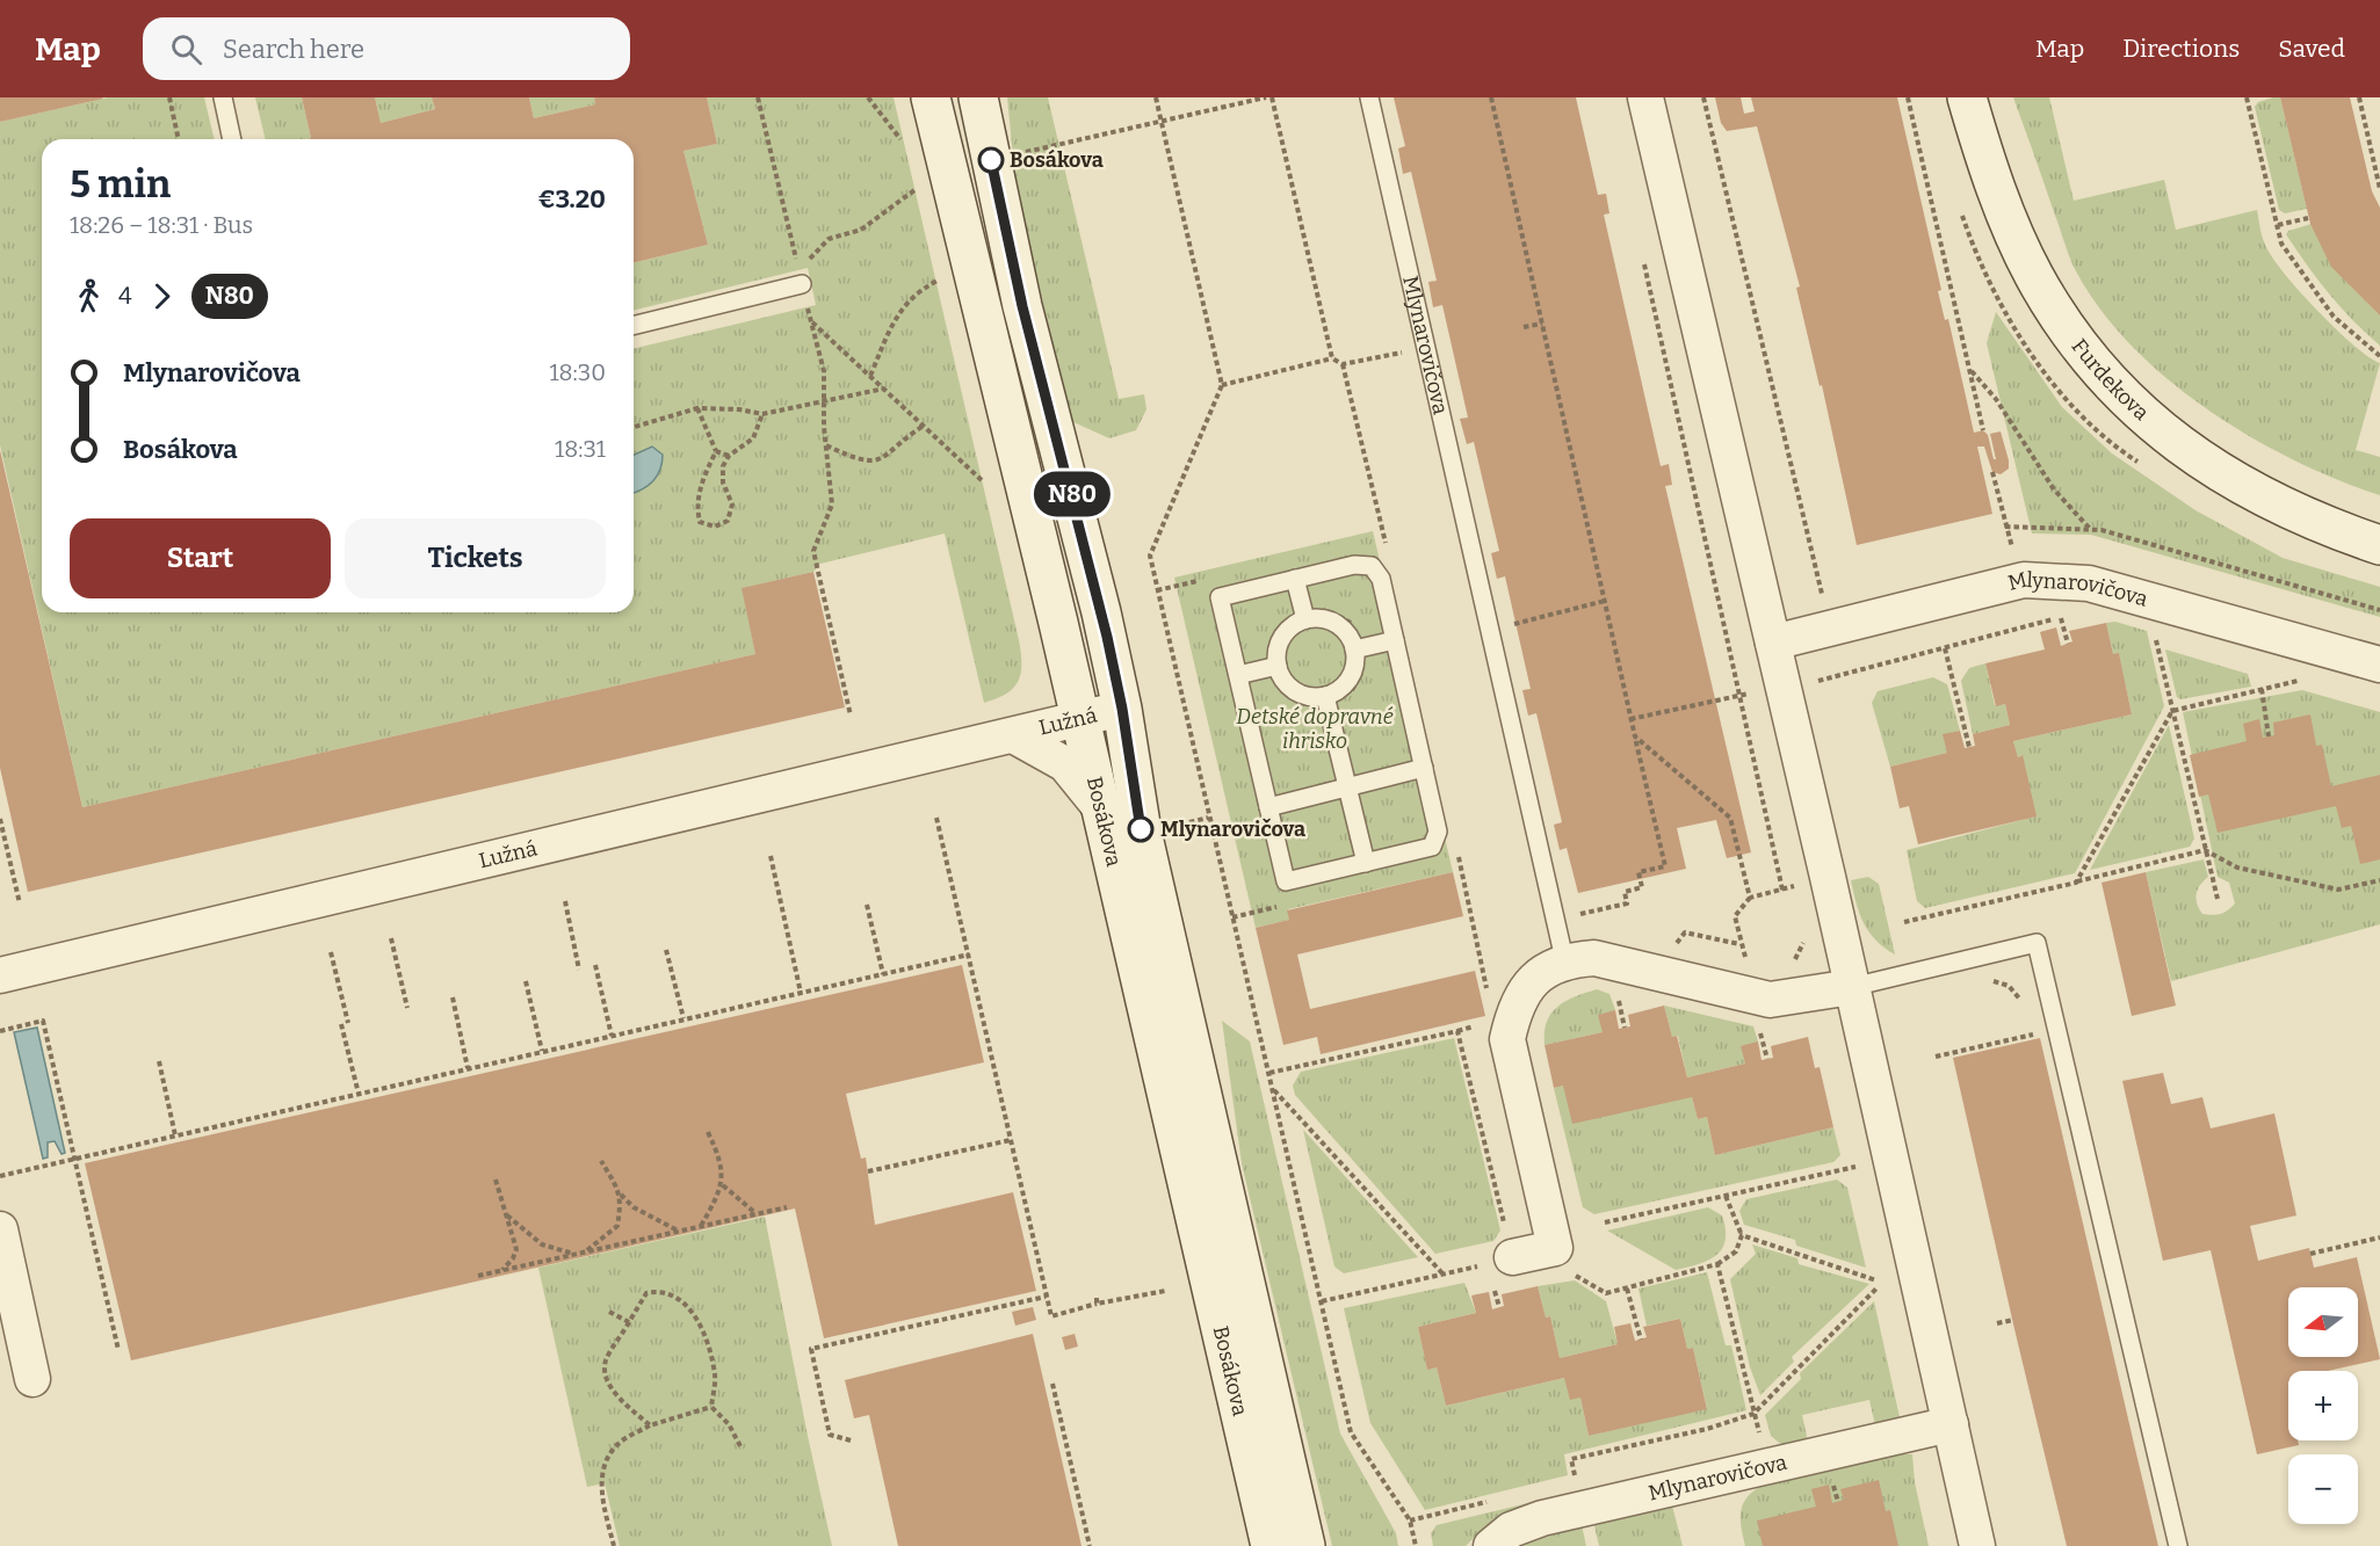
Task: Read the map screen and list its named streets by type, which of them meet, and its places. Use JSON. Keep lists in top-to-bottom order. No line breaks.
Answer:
{"streets":{"street":["Mlynarovičova","Furdekova","Lužná","Bosákova"]},"crossings":[["Lužná","Bosákova"]],"parks":["Detské dopravné ihrisko"],"places":["Bosákova","Mlynarovičova"],"lines":["bus line N80"],"north":"left","page":{"header":"Map","search":"Search here","nav":["Map","Directions","Saved"],"on_map":"N80","heading":["5 min","18:26 – 18:31 · Bus","€3.20"],"legs":["4","N80"],"list":[{"name":"Mlynarovičova","value":"18:30"},{"name":"Bosákova","value":"18:31"}],"buttons":["Start","Tickets"],"map_buttons":["+","−"]}}
